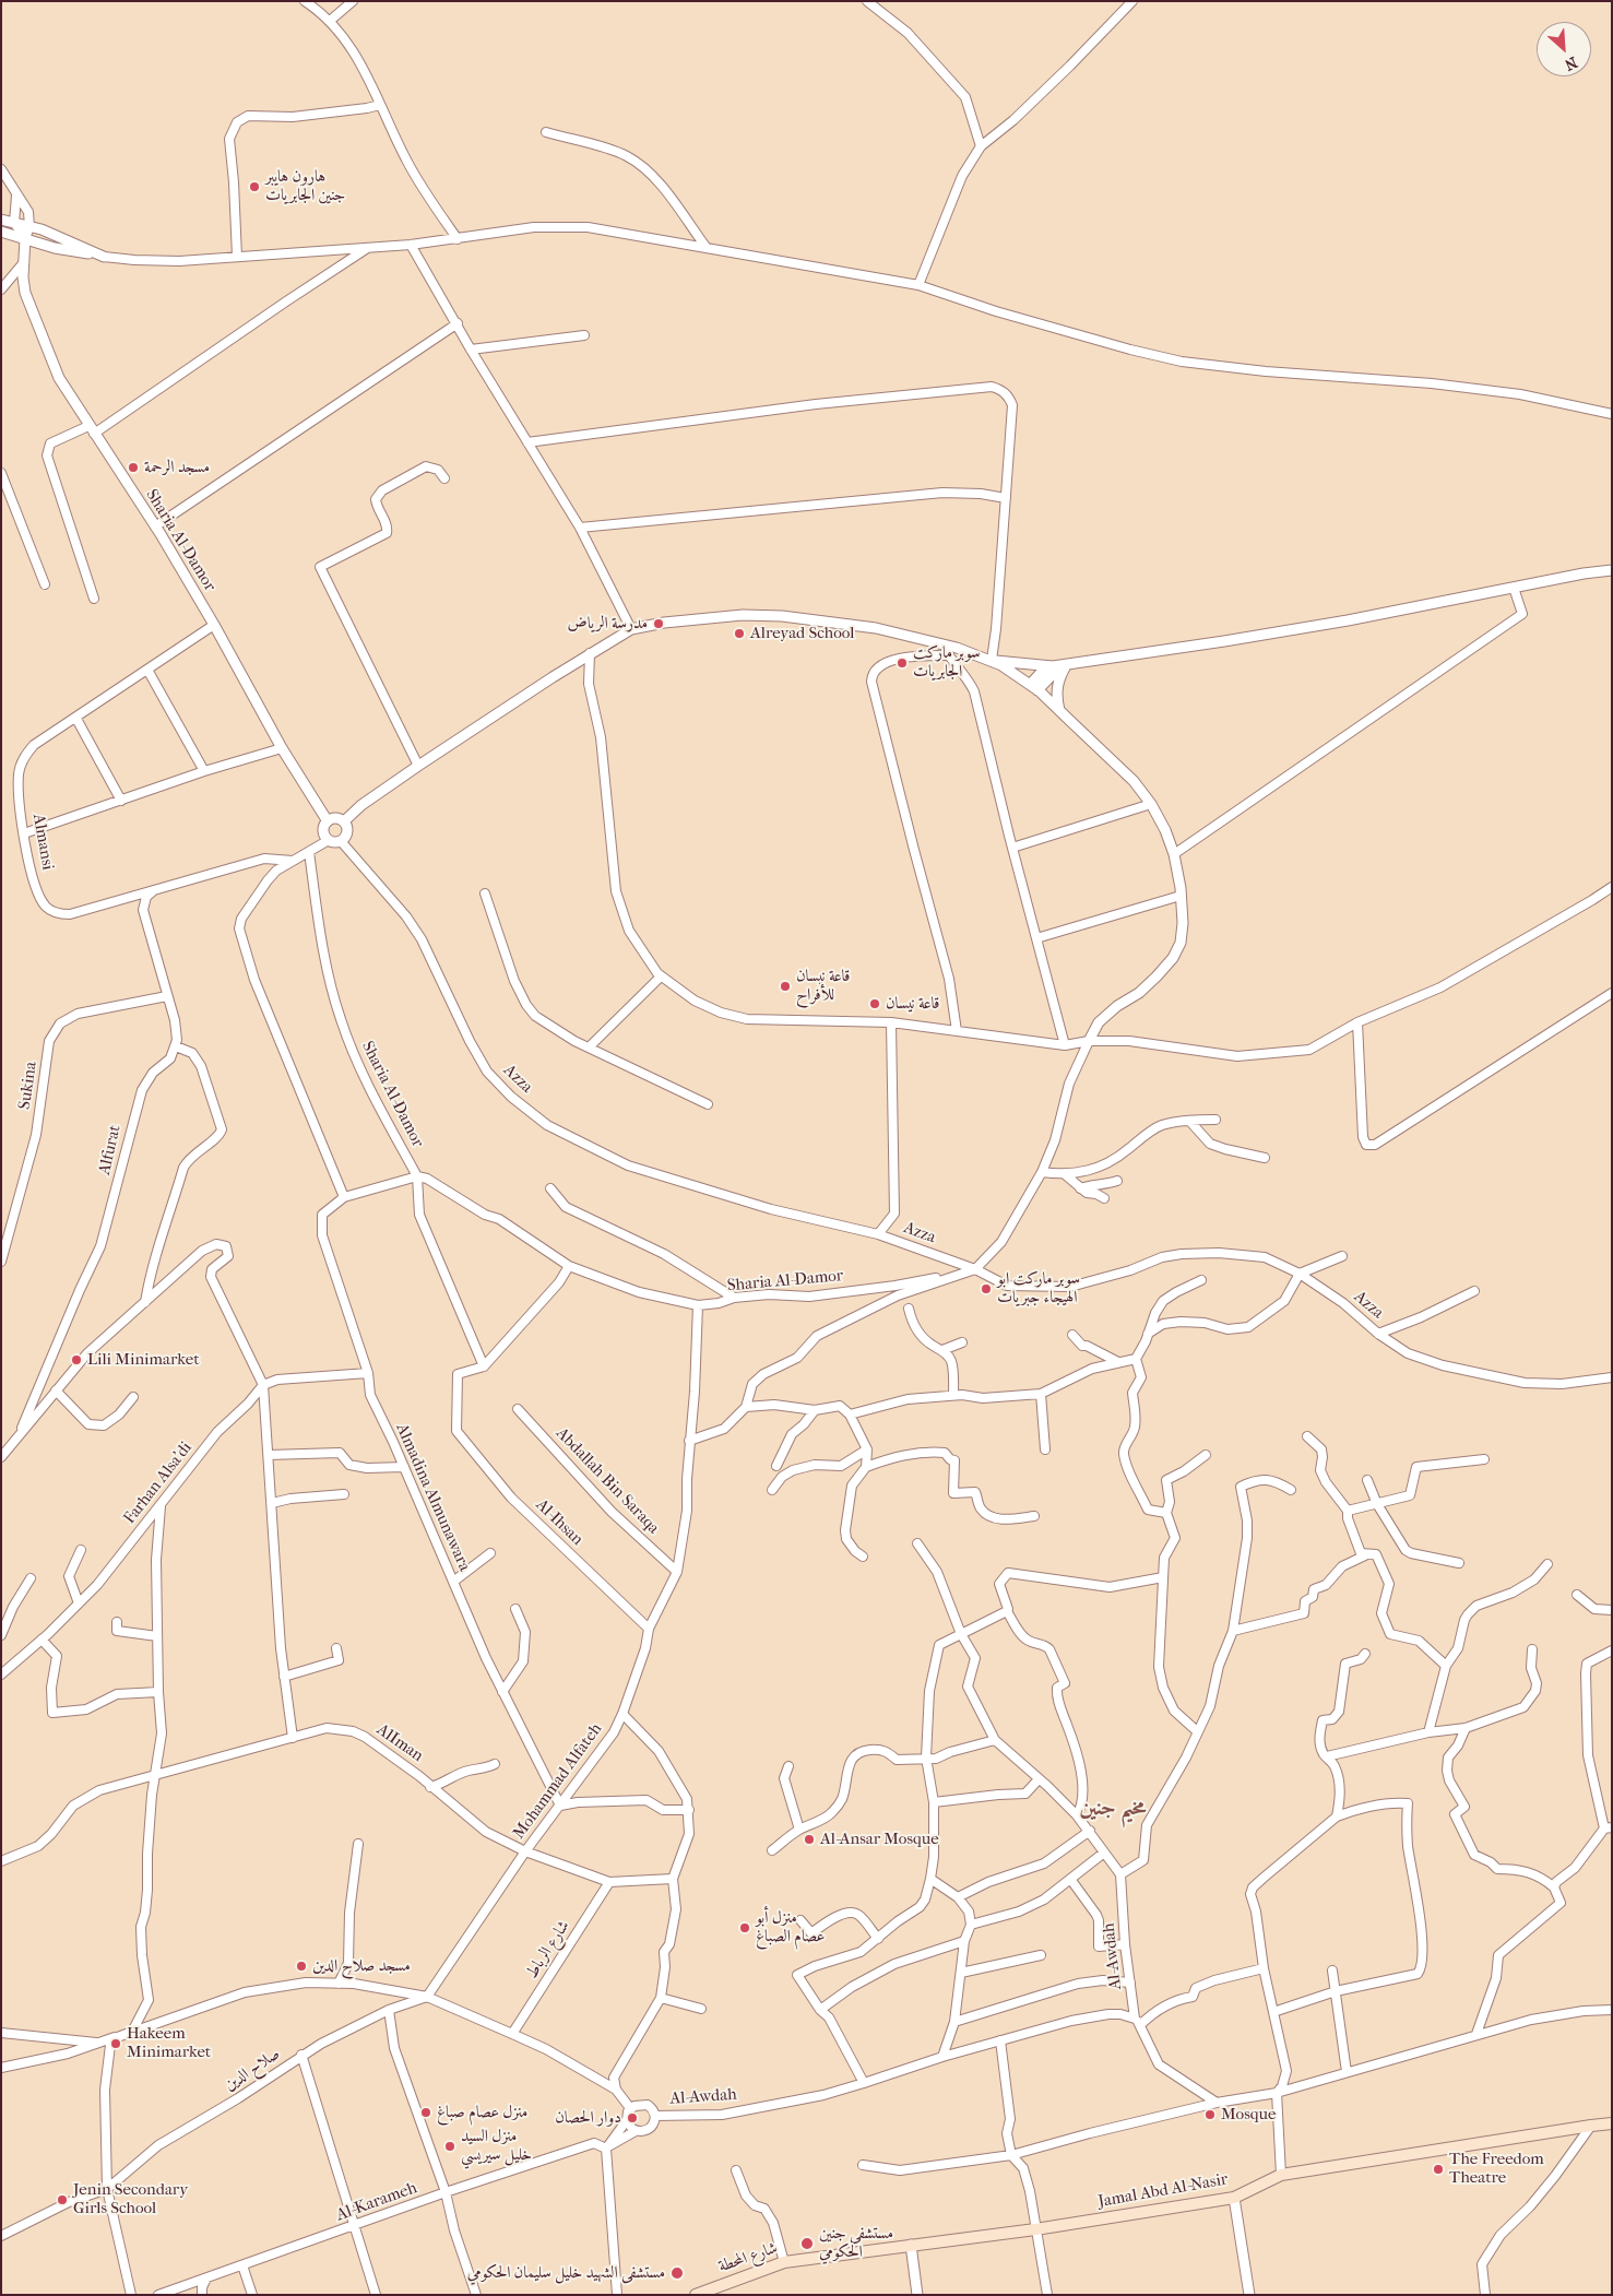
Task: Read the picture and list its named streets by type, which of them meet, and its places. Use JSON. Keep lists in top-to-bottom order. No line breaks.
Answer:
{"streets":{"main road":["Jamal Abd Al-Nasir","شارع المحطة"],"street":["Sharia Al-Damor","Almansi","Azza","Sukina","Alfurat","Abdallah Bin Saraqa","Farhan Alsa'di","Almadina Almunawara","Al-Ihsan","AlIman","Mohammad Alfateh","شارع الرباط","Al-Awdah","صلاح الدين","Al-Karameh"]},"crossings":[["Sharia Al-Damor","Almansi"],["Sharia Al-Damor","Azza"],["Sharia Al-Damor","Mohammad Alfateh"],["Abdallah Bin Saraqa","Mohammad Alfateh"],["Almadina Almunawara","Mohammad Alfateh"],["Al-Ihsan","Mohammad Alfateh"],["AlIman","Mohammad Alfateh"],["AlIman","شارع الرباط"],["Mohammad Alfateh","صلاح الدين"],["Jamal Abd Al-Nasir","شارع المحطة"]],"districts":["مخيم جنين"],"places":["هارون هايبر جنين الجابريات","مسجد الرحمة","مدرسة الرياض","Alreyad School","سوبر ماركت الجابريات","قاعة نيسان للأفراح","قاعة نيسان","سوبر ماركت ابو الهيجاء جبريات","Lili Minimarket","Al-Ansar Mosque","منزل أبو عصام الصباغ","مسجد صلاح الدين","Hakeem Minimarket","منزل عصام صباغ","Mosque","دوار الحصان","منزل السيد خليل سيريسي","The Freedom Theatre","Jenin Secondary Girls School","مستشفى جنين الحكومي","مستشفى الشهيد خليل سليمان الحكومي"],"north":"bottom right"}
